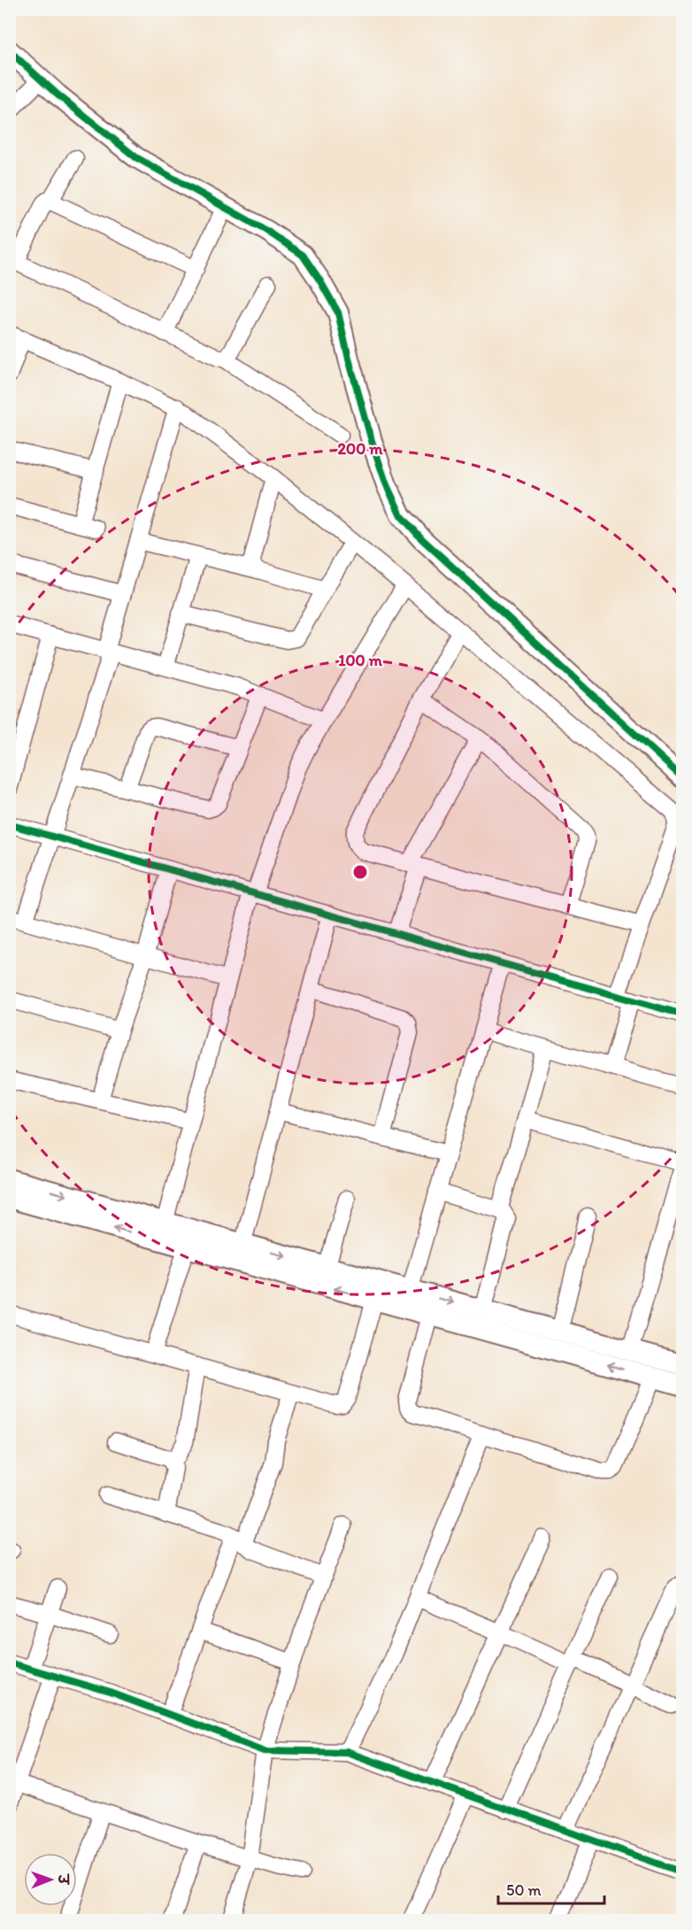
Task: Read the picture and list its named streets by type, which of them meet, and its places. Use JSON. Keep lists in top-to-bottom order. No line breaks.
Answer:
{"scale_bar":"50 m","north":"right","rings":["200 m","100 m"]}
